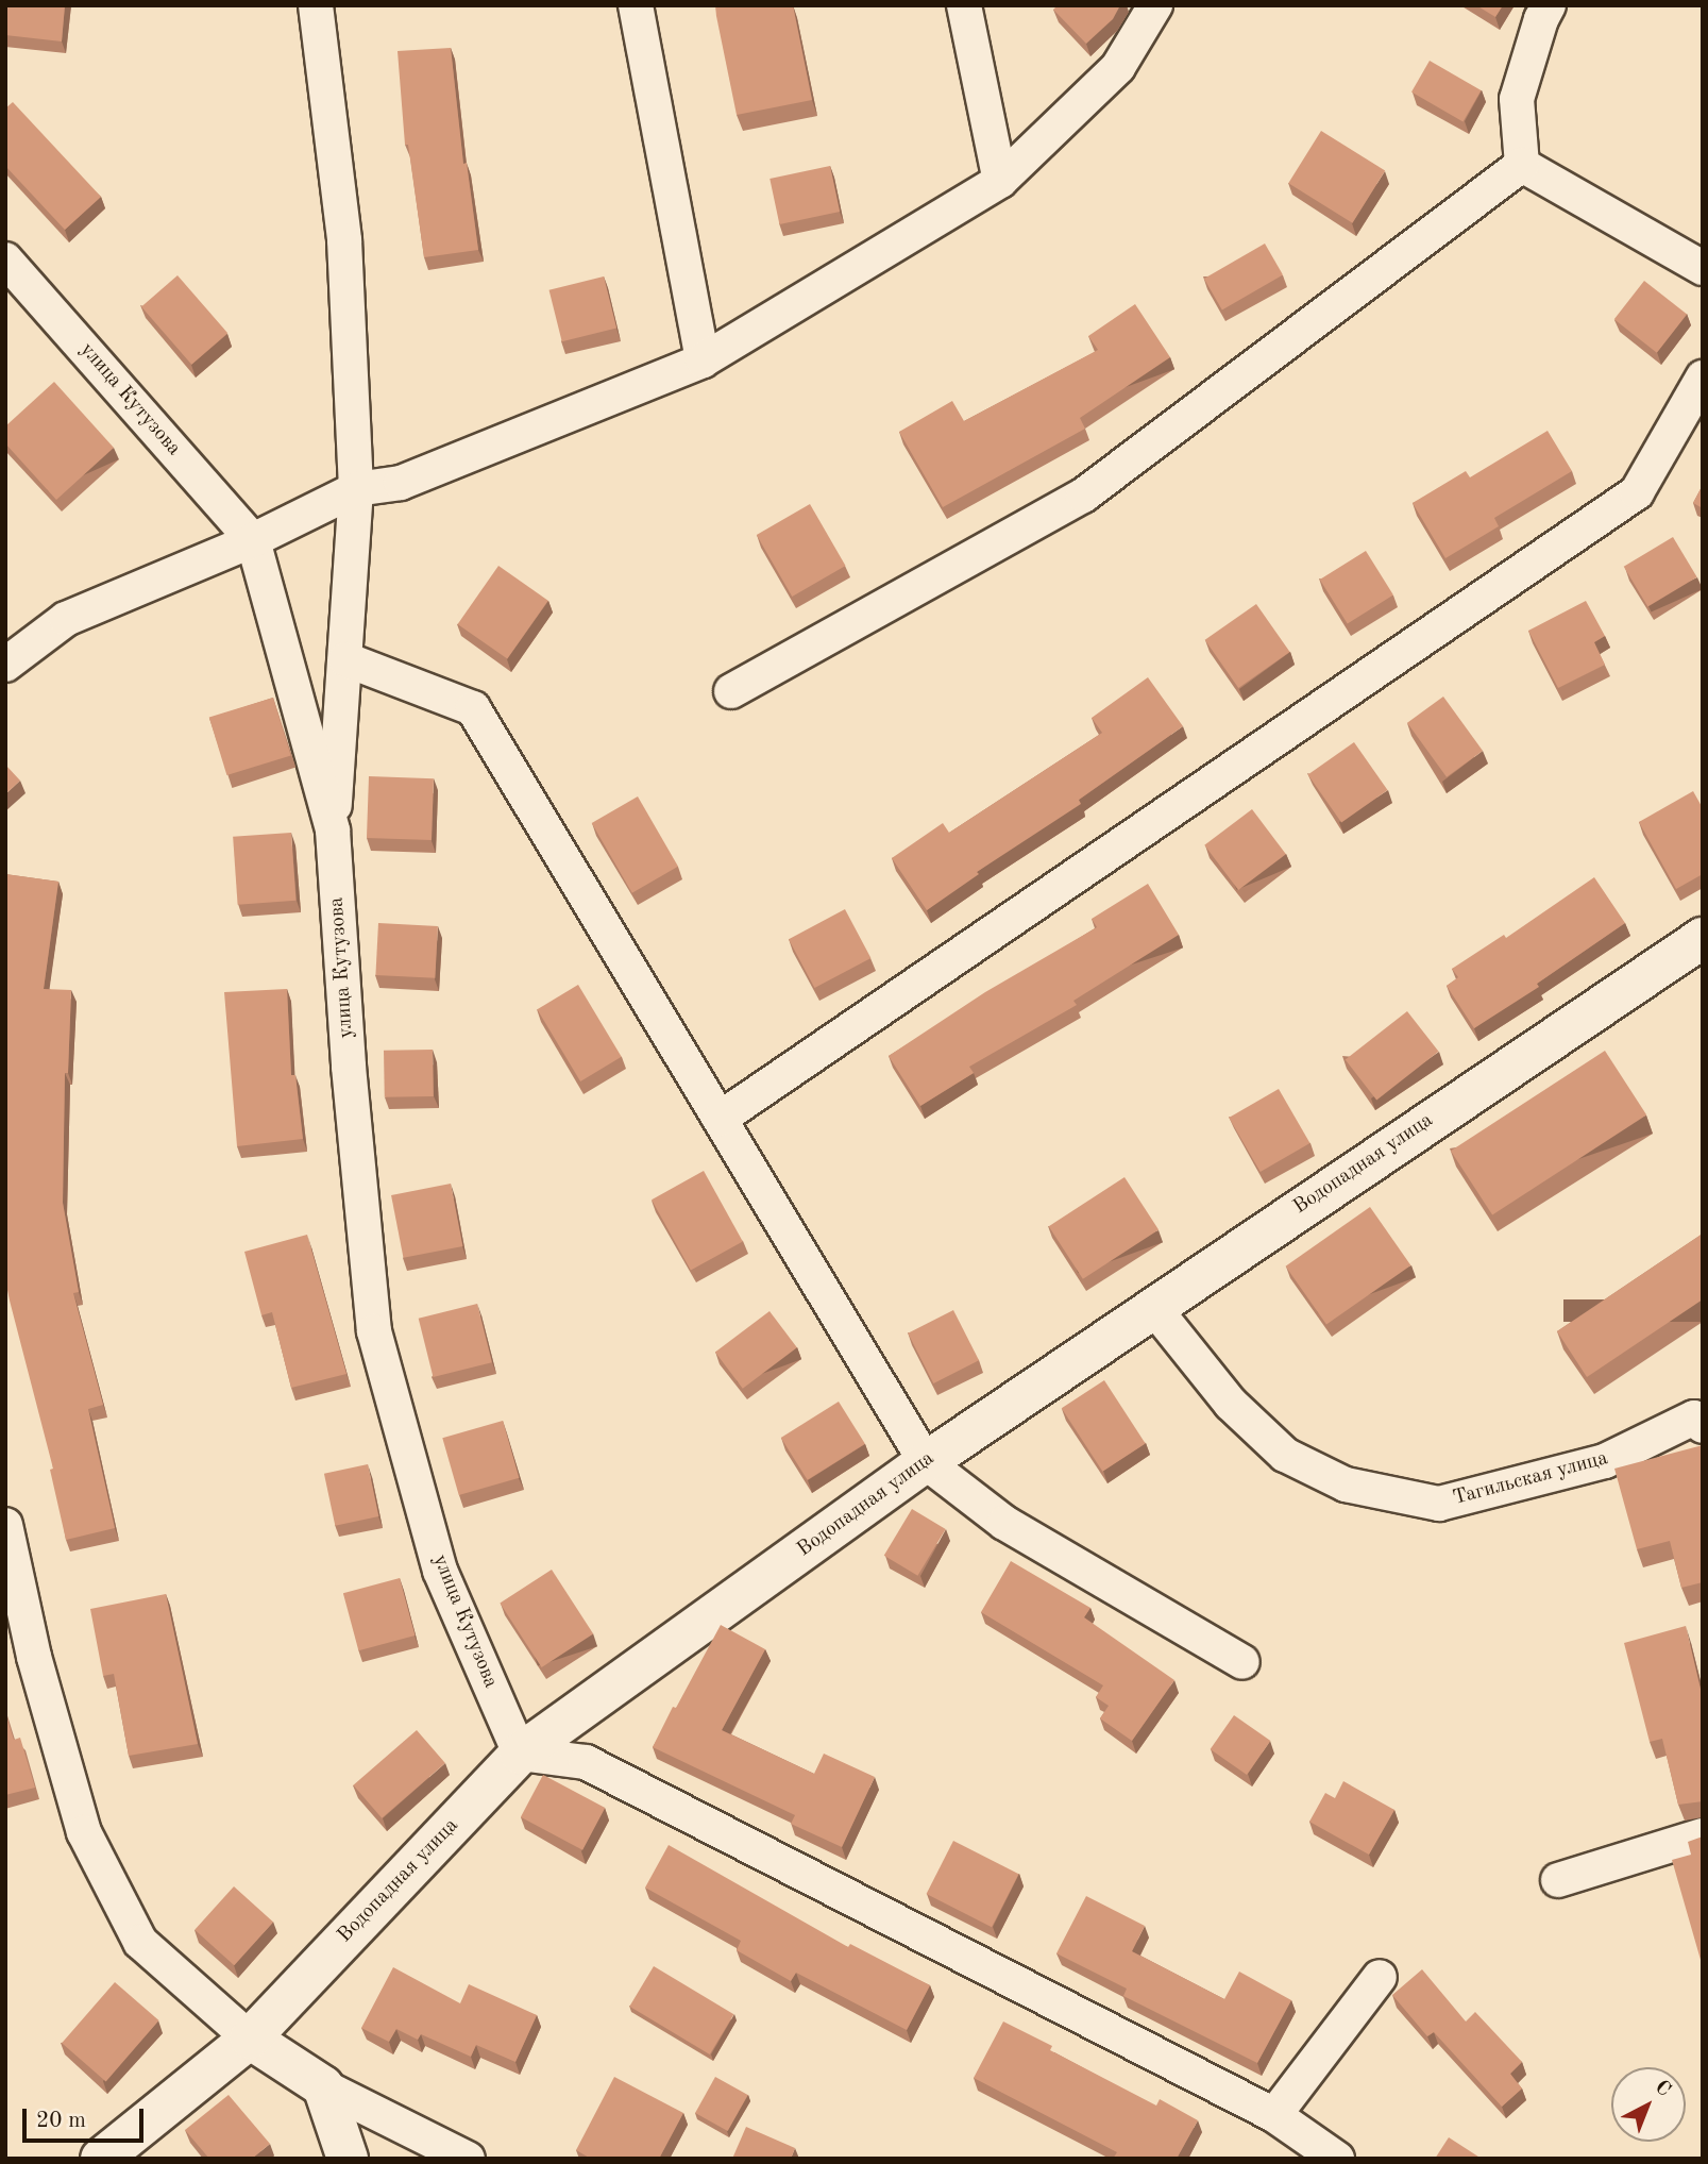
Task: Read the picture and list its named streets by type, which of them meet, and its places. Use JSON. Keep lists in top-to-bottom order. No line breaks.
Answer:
{"streets":{"street":["улица Кутузова","Водопадная улица","Тагильская улица"]},"crossings":[["улица Кутузова","Водопадная улица"],["Водопадная улица","Тагильская улица"]],"scale_bar":"20 m","north":"top right"}
